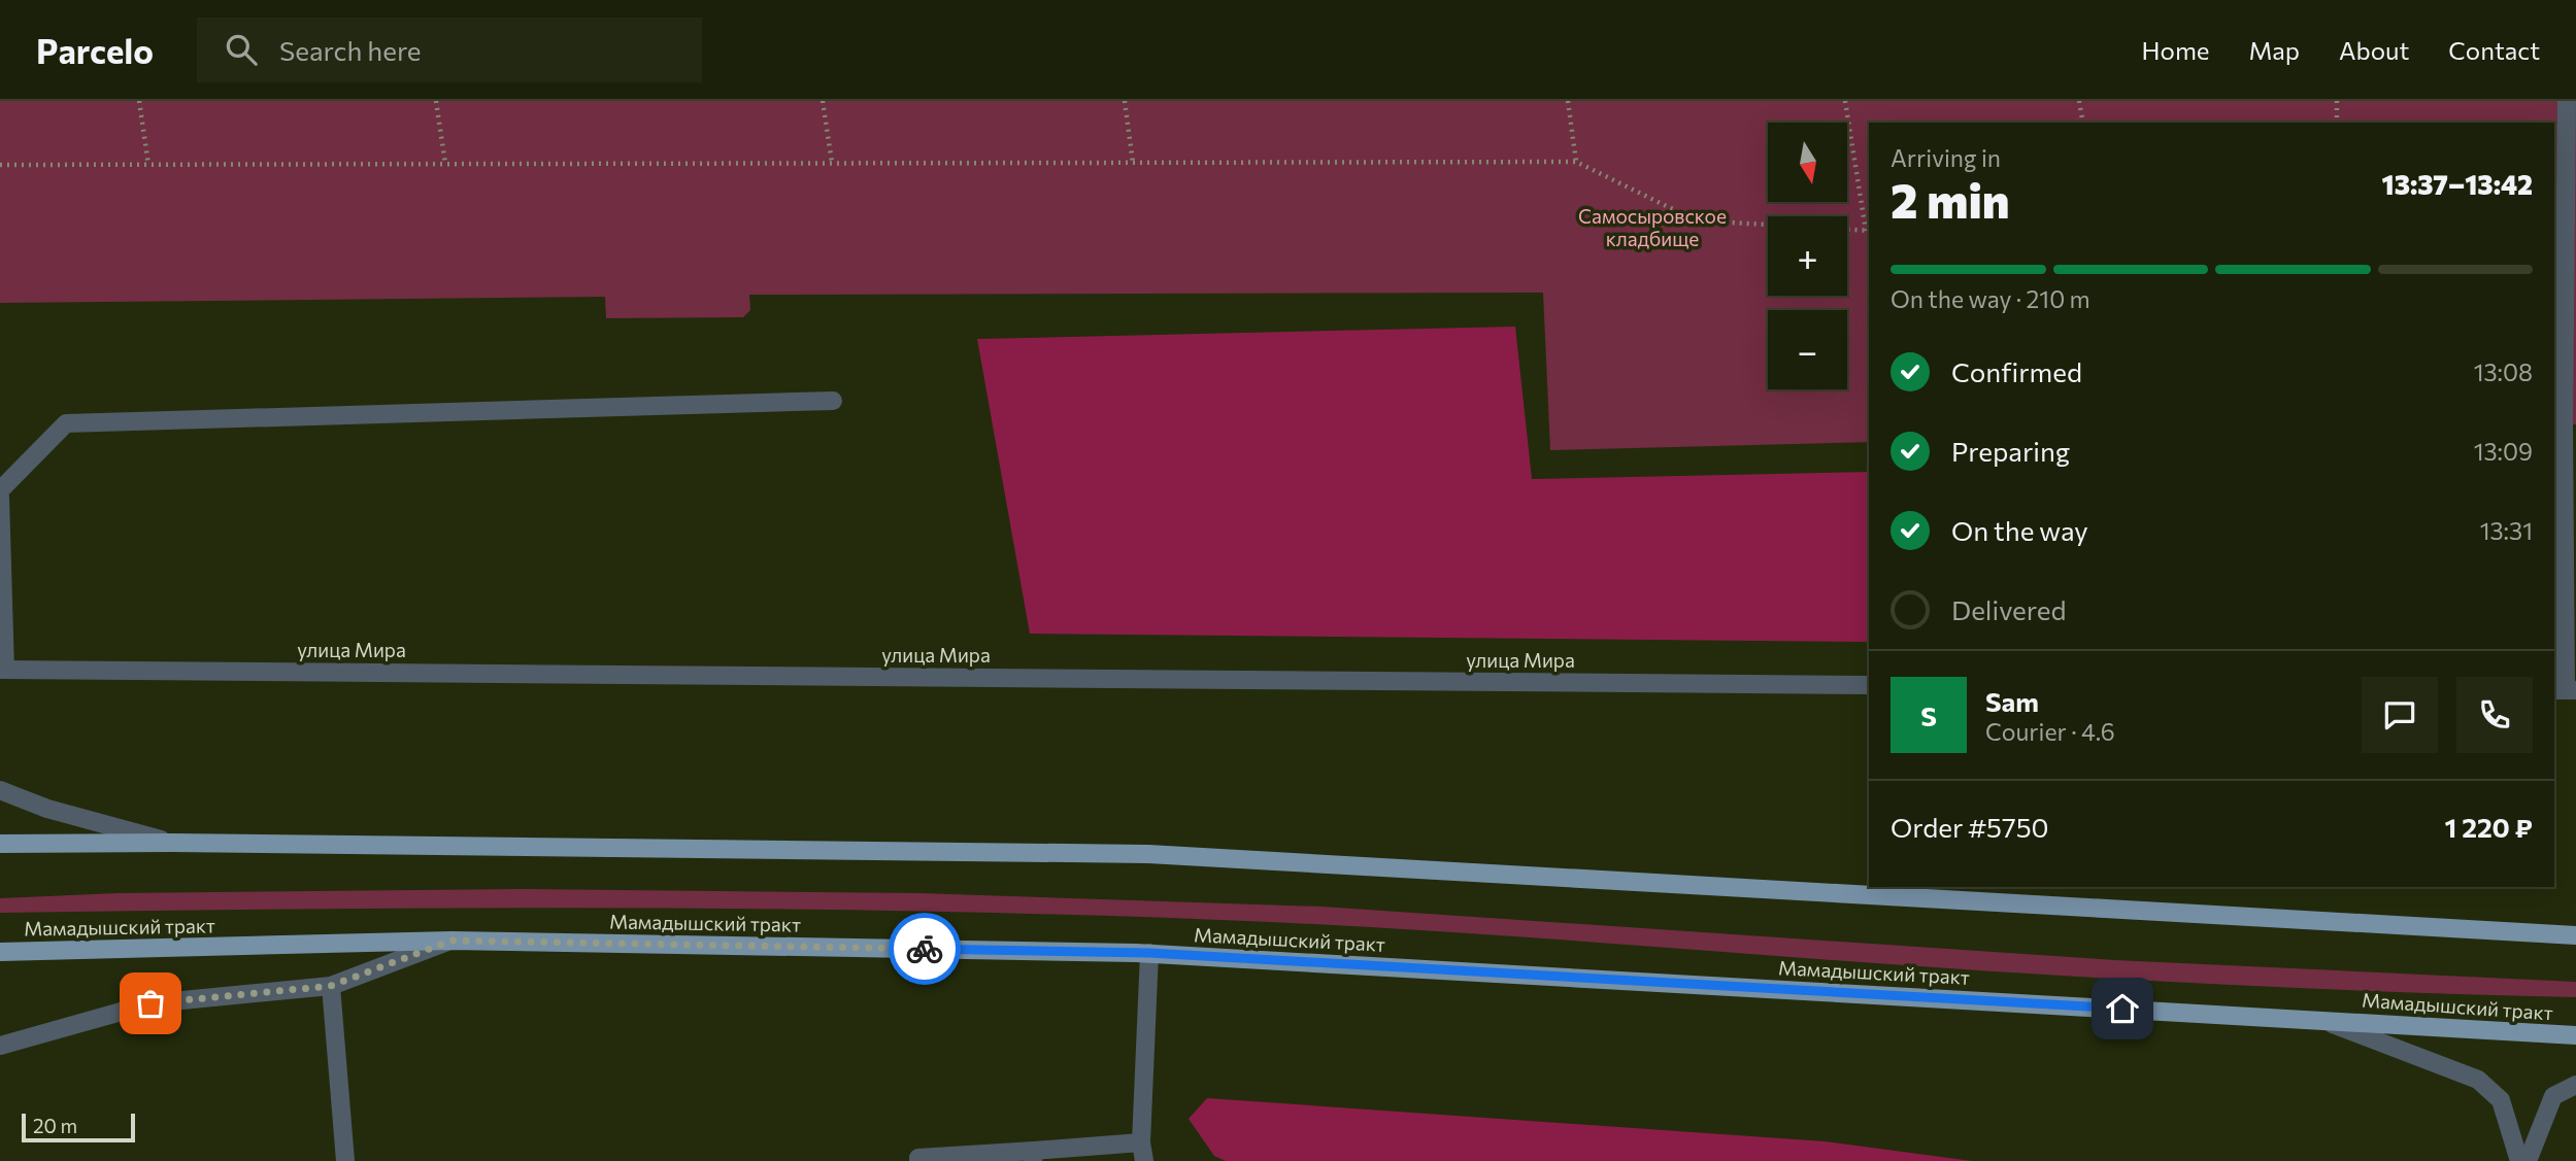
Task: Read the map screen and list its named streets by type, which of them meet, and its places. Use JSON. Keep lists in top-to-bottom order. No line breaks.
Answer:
{"streets":{"main road":["Мамадышский тракт"],"street":["улица Мира"]},"parks":["Самосыровское кладбище"],"scale_bar":"20 m","north":"bottom","page":{"header":"Parcelo","search":"Search here","nav":["Home","Map","About","Contact"],"map_buttons":["+","−"],"heading":["2 min","Arriving in","13:37–13:42"],"panel":["Sam","Courier · 4.6","Order #5750","1 220 ₽"],"bar":"On the way · 210 m","list":[["Confirmed","13:08"],["Preparing","13:09"],["On the way","13:31"],"Delivered"],"round":"S","scale":"20 m"}}
